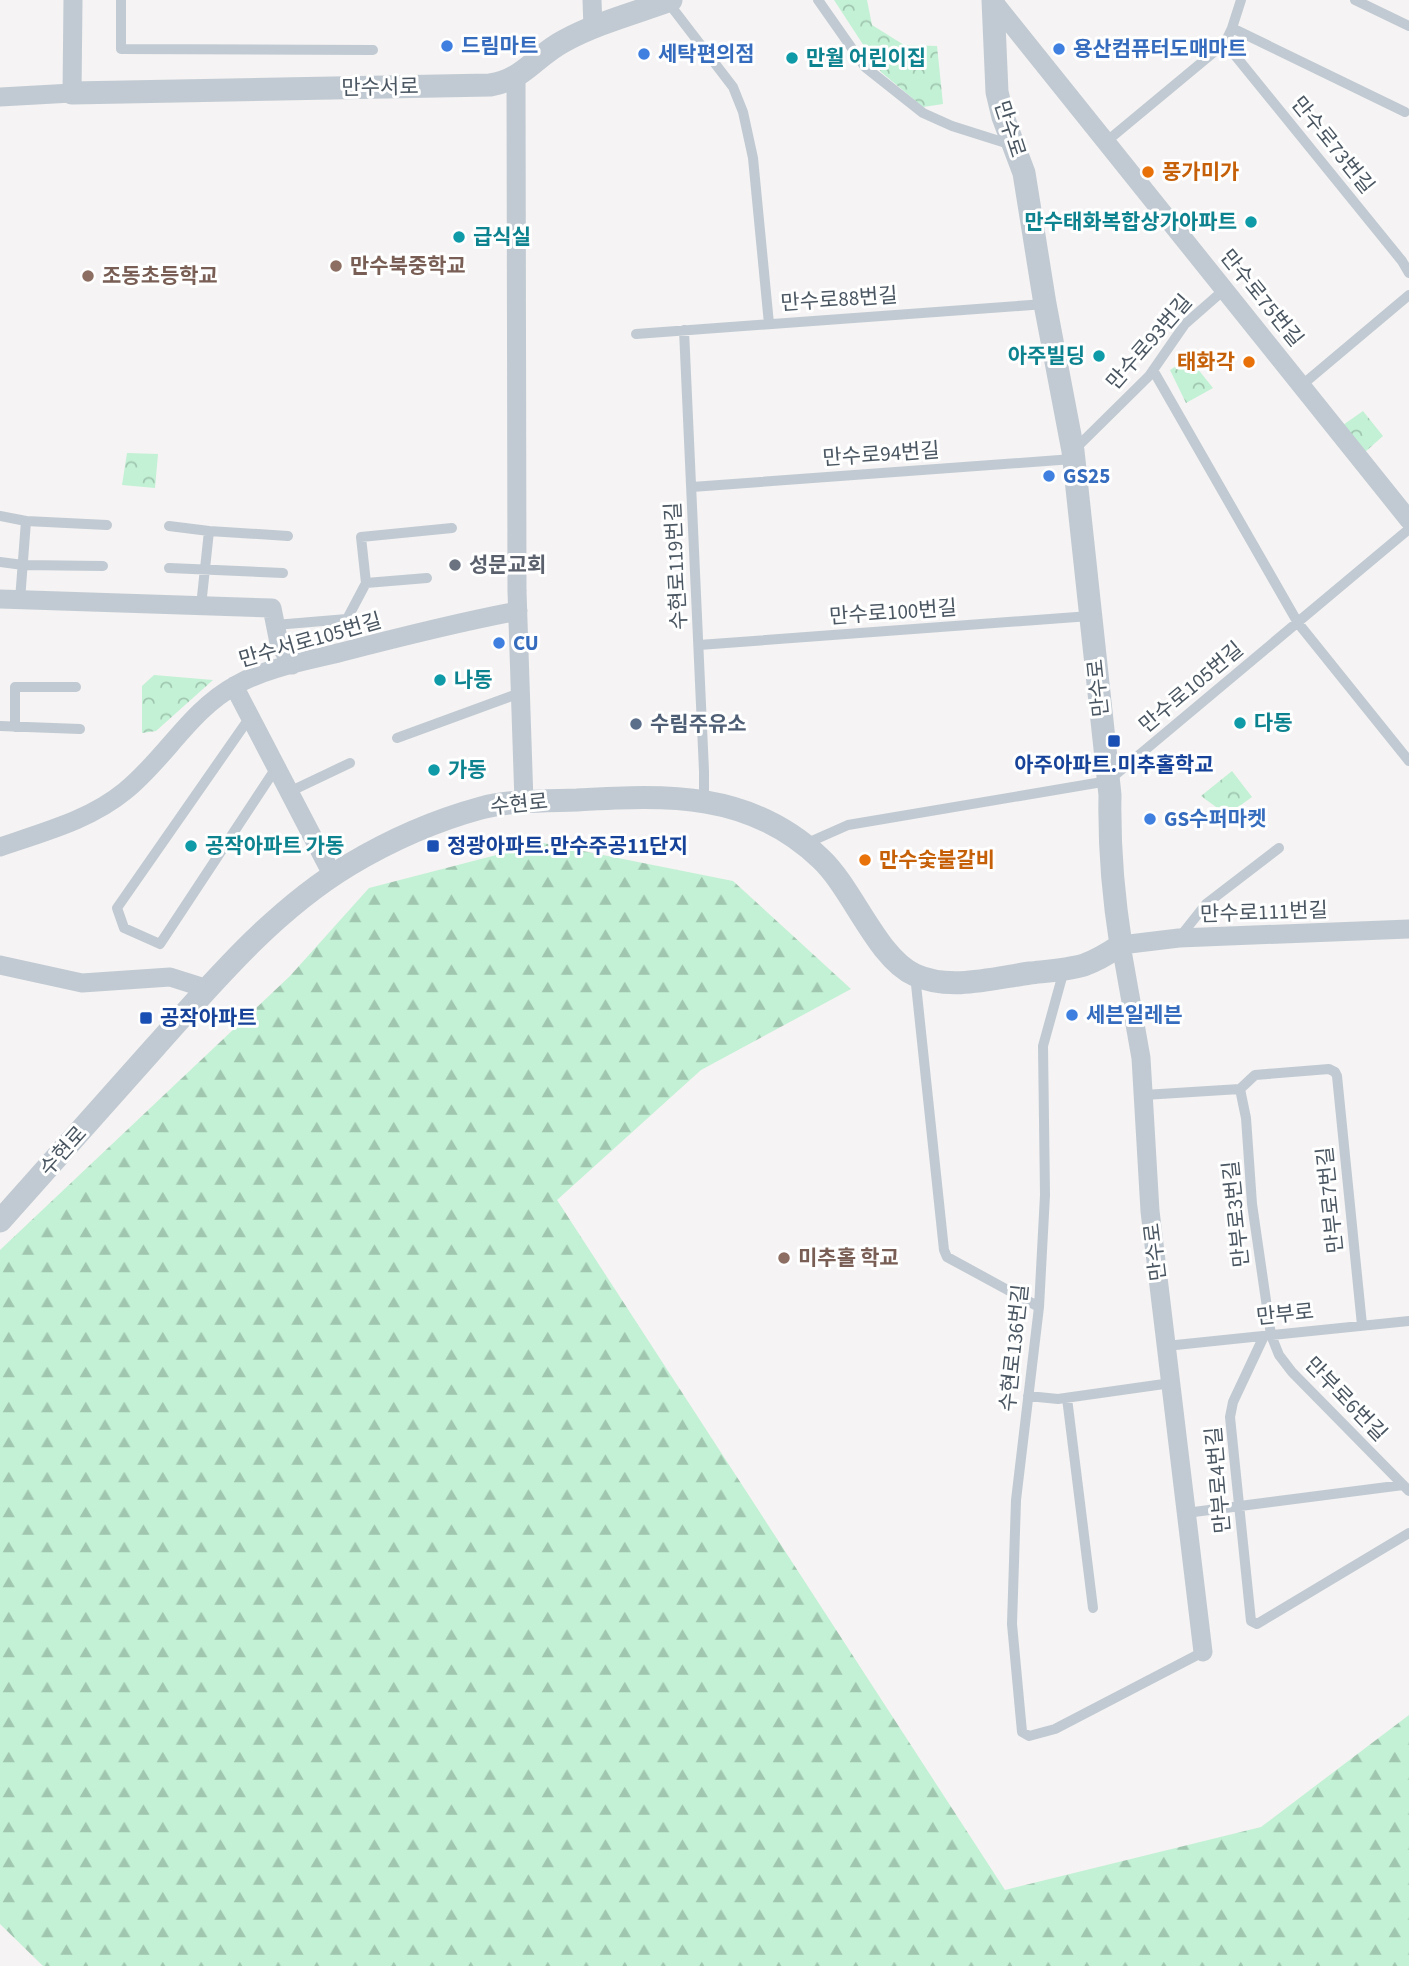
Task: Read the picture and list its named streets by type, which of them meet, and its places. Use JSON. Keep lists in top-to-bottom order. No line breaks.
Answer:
{"streets":{"street":["만수서로","만수로","만수로75번길","만수서로105번길","수현로","만수로111번길"],"lane":["만수로73번길","만수로88번길","만수로93번길","만수로94번길","수현로119번길","만수로100번길","만수로105번길","만부로7번길","만부로3번길","만부로","수현로136번길","만부로6번길","만부로4번길"]},"crossings":[["만수서로","만수로88번길"],["만수로","만수로75번길"],["만수로","만수로88번길"],["만수로","만수로93번길"],["만수로","만수로94번길"],["만수로","만수로100번길"],["만수로","만수로105번길"],["만수로","수현로"],["만수로","만수로111번길"],["만수로","만부로"],["만수로","수현로136번길"],["만수로","만부로6번길"],["만수로75번길","만수로93번길"],["만수로88번길","수현로119번길"],["만수로93번길","만수로94번길"],["만수로94번길","수현로119번길"],["수현로119번길","만수로100번길"],["수현로119번길","수현로"],["수현로","만수로111번길"],["수현로","수현로136번길"],["만부로7번길","만부로3번길"],["만부로7번길","만부로"],["만부로3번길","만부로"],["만부로3번길","만부로6번길"],["만부로3번길","만부로4번길"],["만부로","만부로6번길"],["만부로","만부로4번길"],["만부로6번길","만부로4번길"]],"places":{"other":["드림마트","용산컴퓨터도매마트","세탁편의점","만월 어린이집","풍가미가","만수태화복합상가아파트","급식실","만수북중학교","조동초등학교","아주빌딩","태화각","GS25","성문교회","CU","나동","다동","수림주유소","가동","GS수퍼마켓","공작아파트 가동","만수숯불갈비","세븐일레븐","미추홀 학교"],"transit":["아주아파트.미추홀학교","정광아파트.만수주공11단지","공작아파트"]}}
